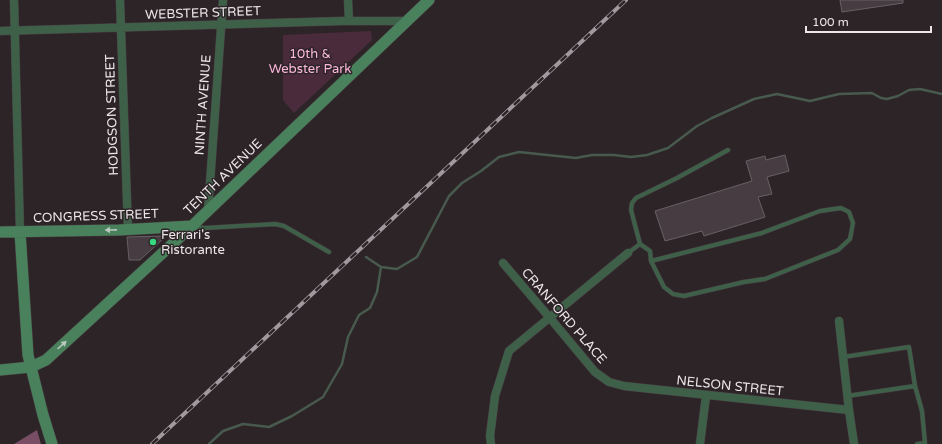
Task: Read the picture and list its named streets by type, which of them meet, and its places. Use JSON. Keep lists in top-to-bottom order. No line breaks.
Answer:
{"streets":{"street":["WEBSTER STREET","NINTH AVENUE","HODGSON STREET","TENTH AVENUE","CONGRESS STREET","CRANFORD PLACE","NELSON STREET"]},"crossings":[["WEBSTER STREET","NINTH AVENUE"],["WEBSTER STREET","HODGSON STREET"],["WEBSTER STREET","TENTH AVENUE"],["NINTH AVENUE","TENTH AVENUE"],["HODGSON STREET","CONGRESS STREET"],["TENTH AVENUE","CONGRESS STREET"],["CRANFORD PLACE","NELSON STREET"]],"one_way":["TENTH AVENUE","CONGRESS STREET"],"parks":["10th & Webster Park"],"places":["Ferrari's Ristorante"],"scale_bar":"100 m"}
